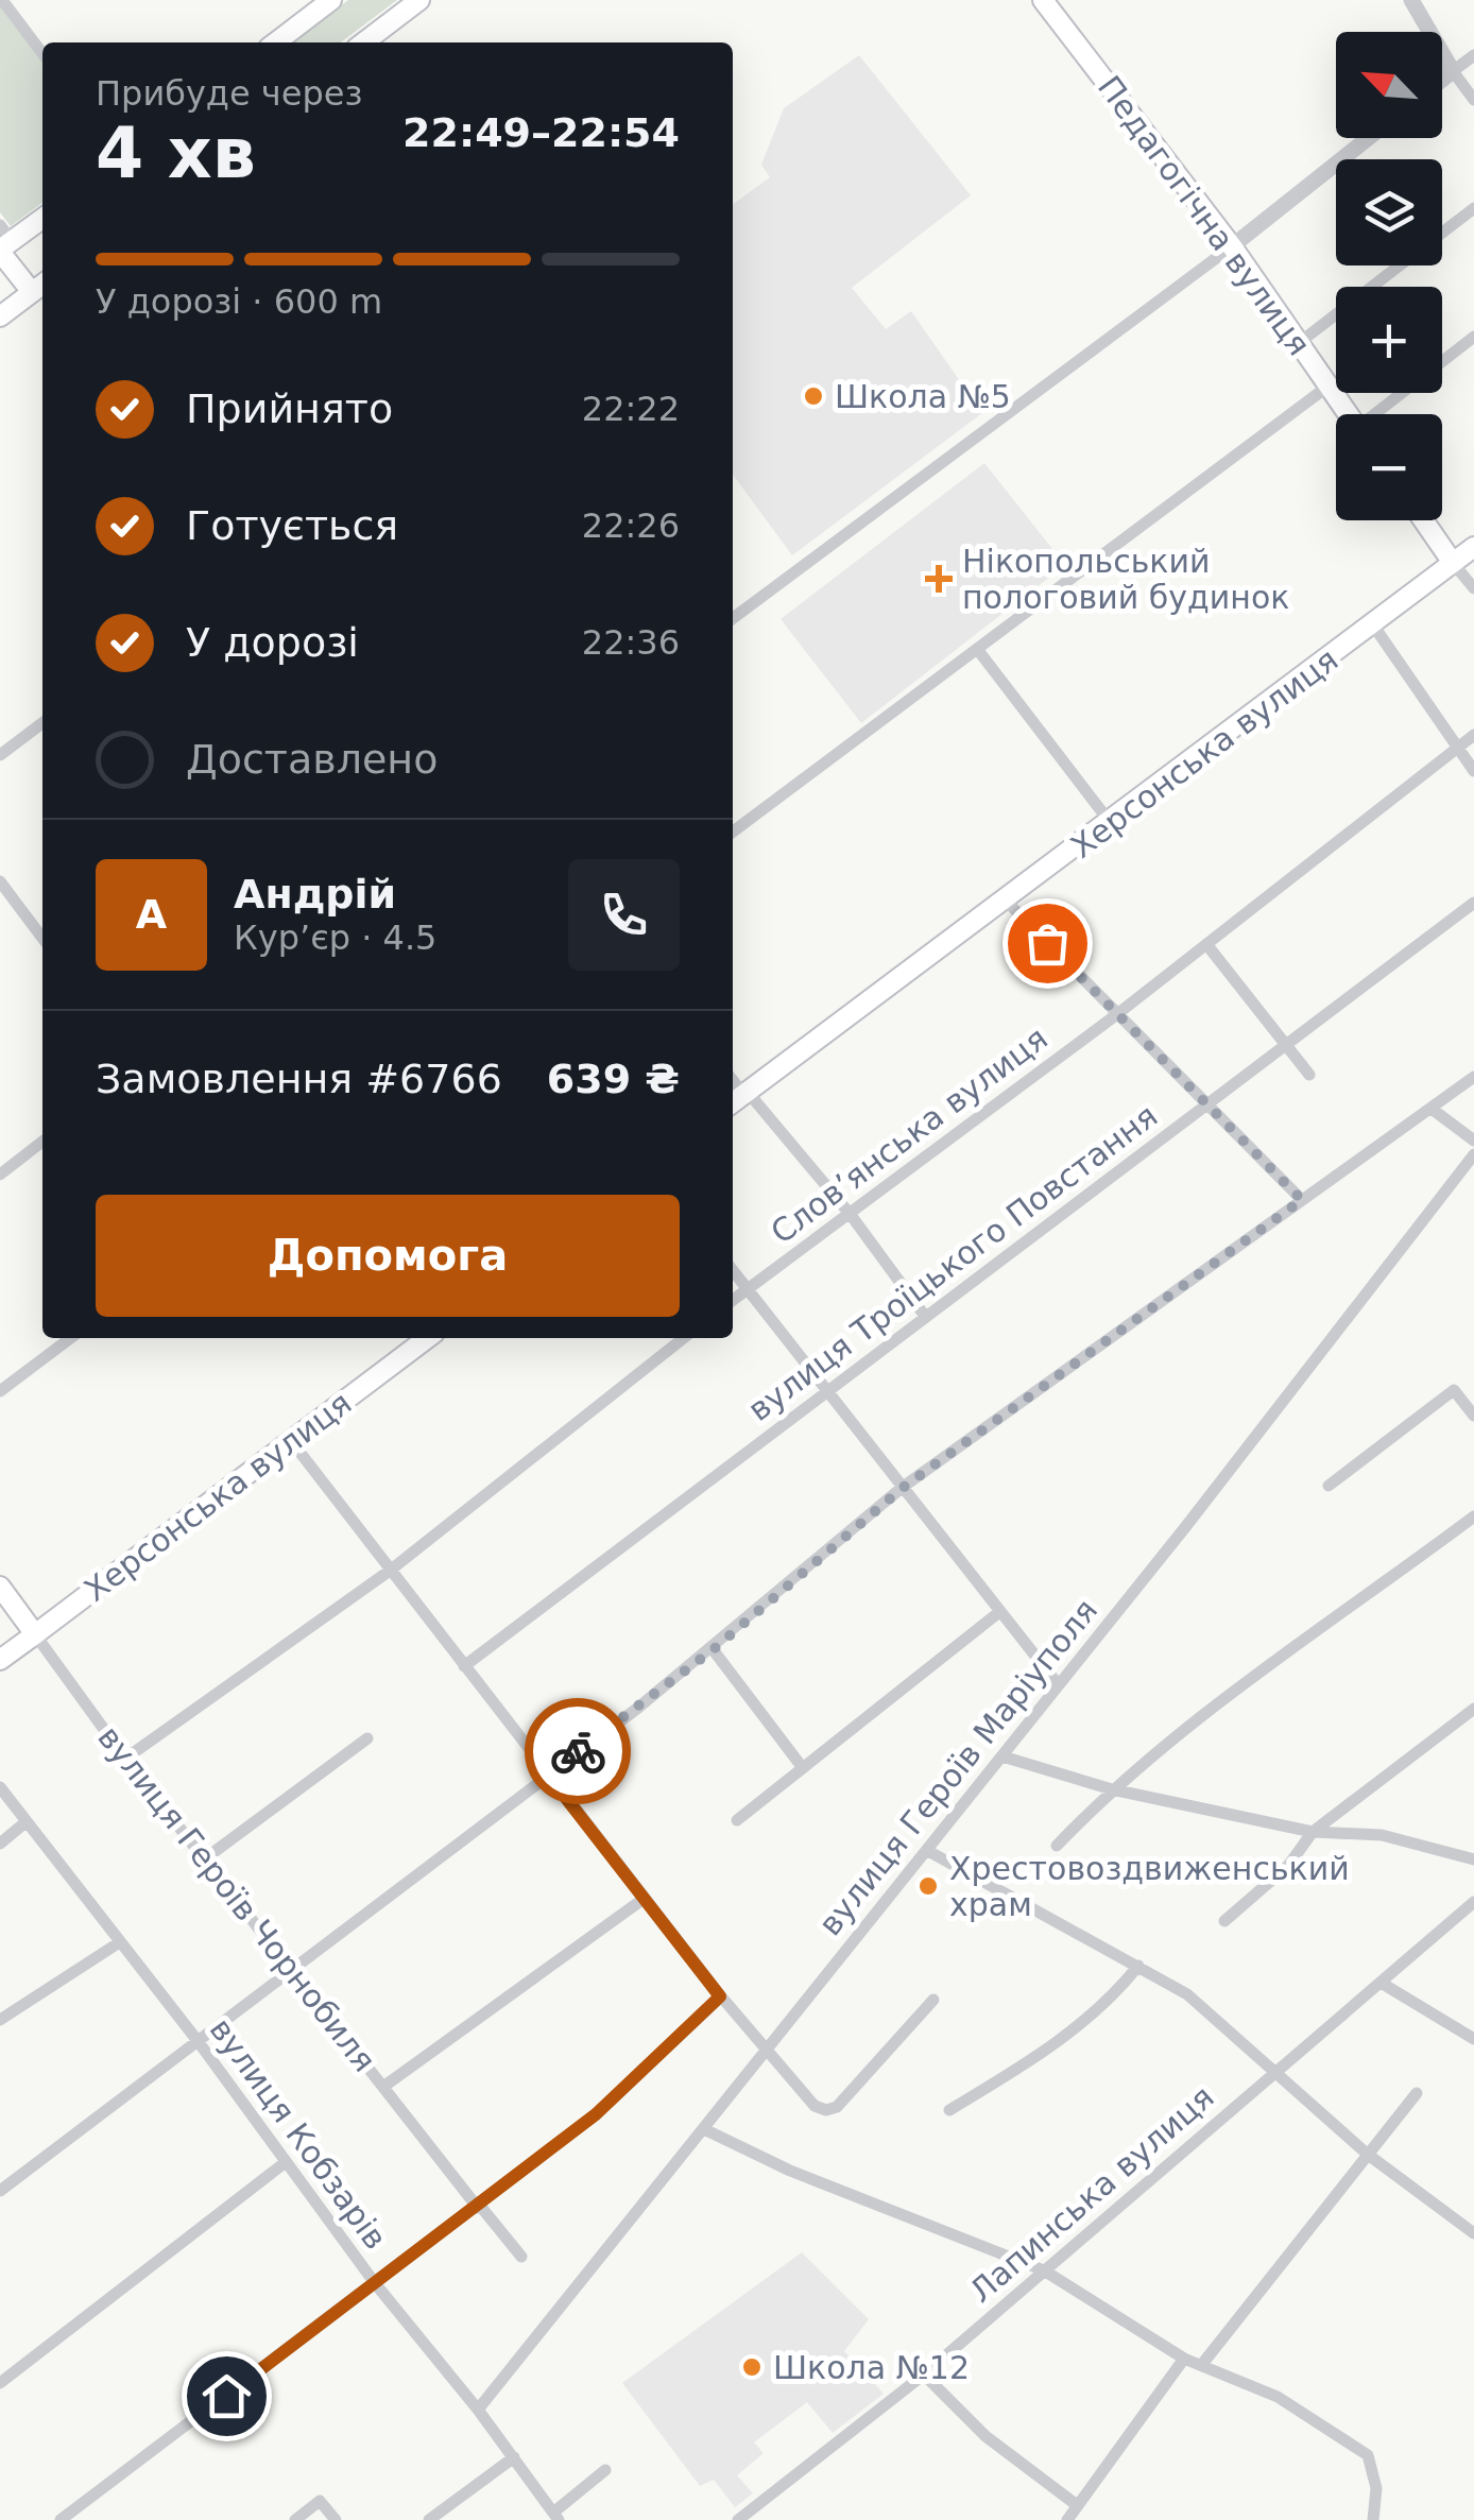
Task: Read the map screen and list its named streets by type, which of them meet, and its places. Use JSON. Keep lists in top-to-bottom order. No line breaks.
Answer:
{"streets":{"main road":["Педагогічна вулиця","Херсонська вулиця","вулиця Героїв Чорнобиля"],"street":["Словʼянська вулиця","вулиця Троїцького Повстання","вулиця Героїв Маріуполя","вулиця Кобзарів","Лапинська вулиця"]},"crossings":[["Херсонська вулиця","вулиця Героїв Чорнобиля"],["вулиця Героїв Маріуполя","вулиця Кобзарів"]],"places":{"other":["Школа №5","Хрестовоздвиженський храм","Школа №12"],"health":["Нікопольський пологовий будинок"]},"north":"top left","page":{"map_buttons":["+","−"],"heading":["4 хв","Прибуде через","22:49–22:54"],"panel":["Андрій","Кур’єр · 4.5","Замовлення #6766","639 ₴"],"bar":"У дорозі · 600 m","list":[["Прийнято","22:22"],["Готується","22:26"],["У дорозі","22:36"],"Доставлено"],"round":"А","buttons":"Допомога"}}
